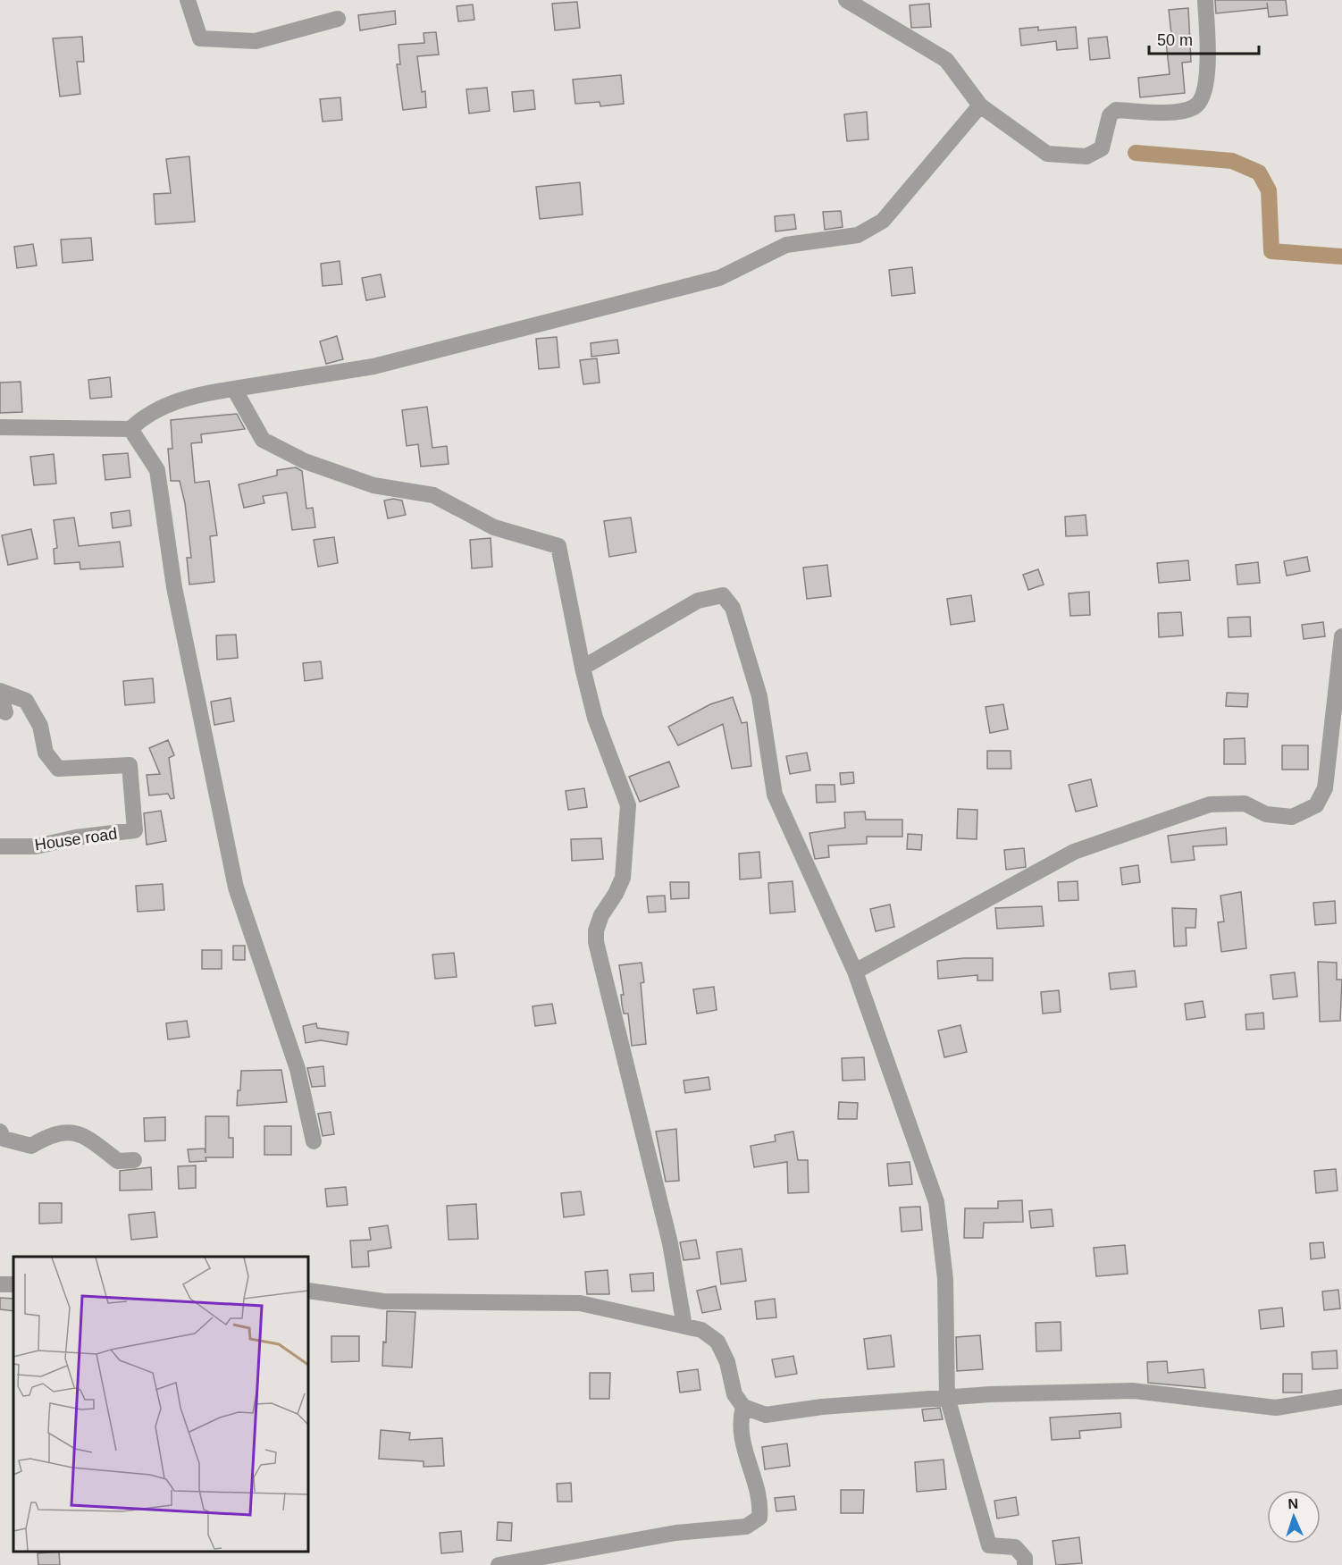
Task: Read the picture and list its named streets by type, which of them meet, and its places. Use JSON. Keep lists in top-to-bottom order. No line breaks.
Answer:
{"streets":{"street":["House road"]},"scale_bar":"50 m","north":"top"}
